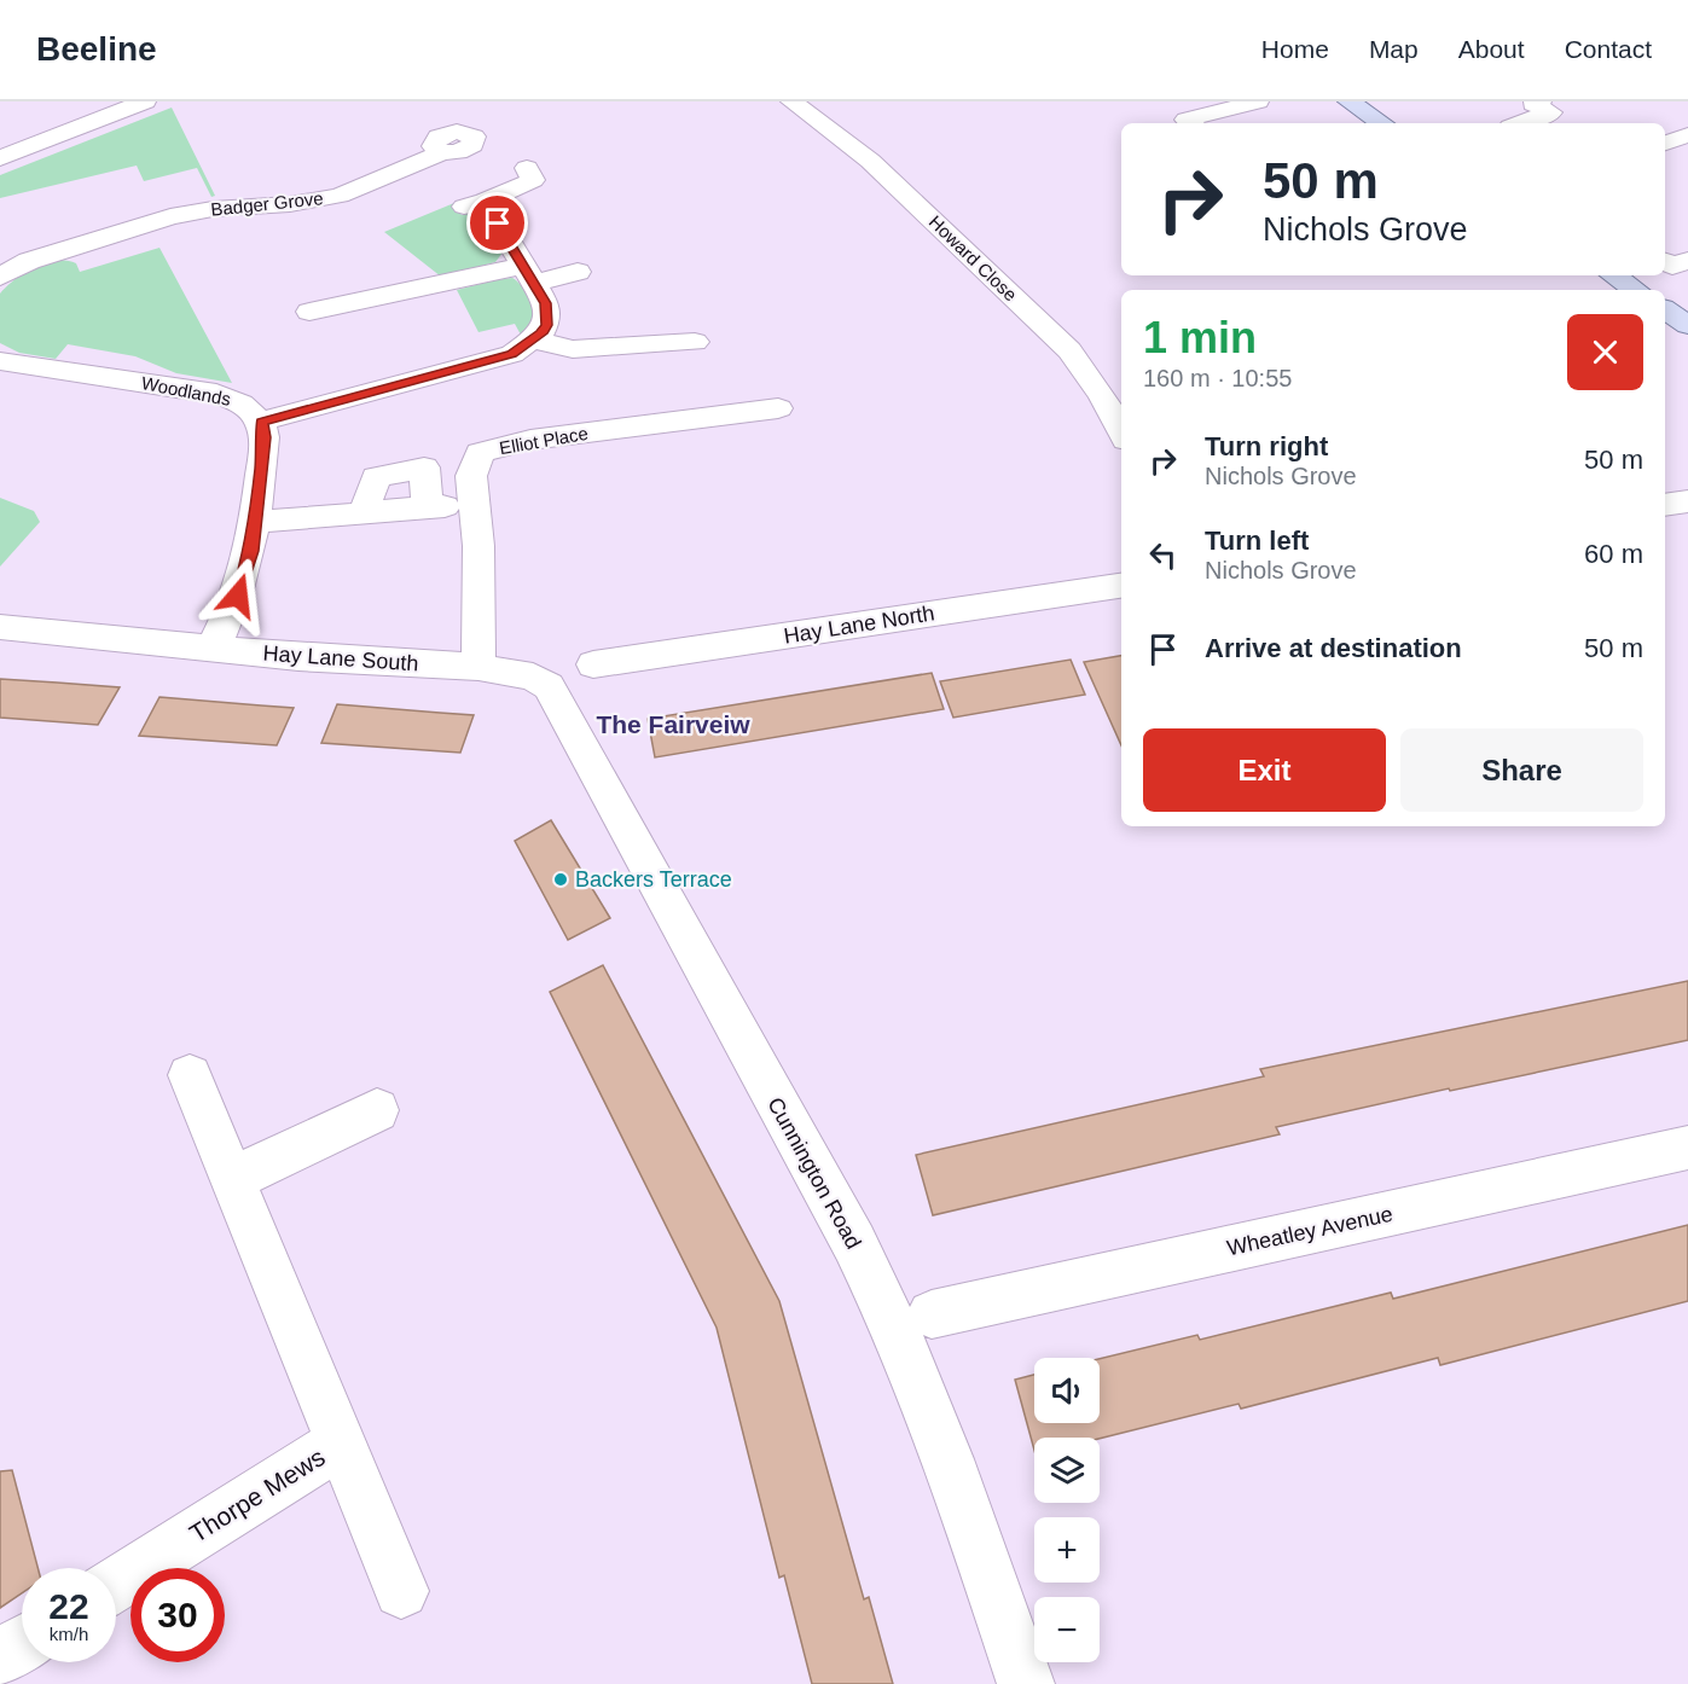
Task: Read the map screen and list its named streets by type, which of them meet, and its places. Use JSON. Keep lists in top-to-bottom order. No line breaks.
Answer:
{"streets":{"street":["Badger Grove","Howard Close","Woodlands","Elliot Place","Hay Lane North","Hay Lane South","Cunnington Road","Wheatley Avenue","Thorpe Mews"]},"crossings":[["Elliot Place","Hay Lane South"],["Hay Lane South","Cunnington Road"]],"districts":["The Fairveiw"],"places":["Backers Terrace"],"page":{"header":"Beeline","nav":["Home","Map","About","Contact"],"turn":["50 m","Nichols Grove"],"heading":["1 min","160 m · 10:55"],"list":[{"name":"Turn right","note":"Nichols Grove","value":"50 m"},{"name":"Turn left","note":"Nichols Grove","value":"60 m"},{"name":"Arrive at destination","value":"50 m"}],"buttons":["Exit","Share"],"map_buttons":["+","−"],"speed":"22 km/h","limit":"30"}}
